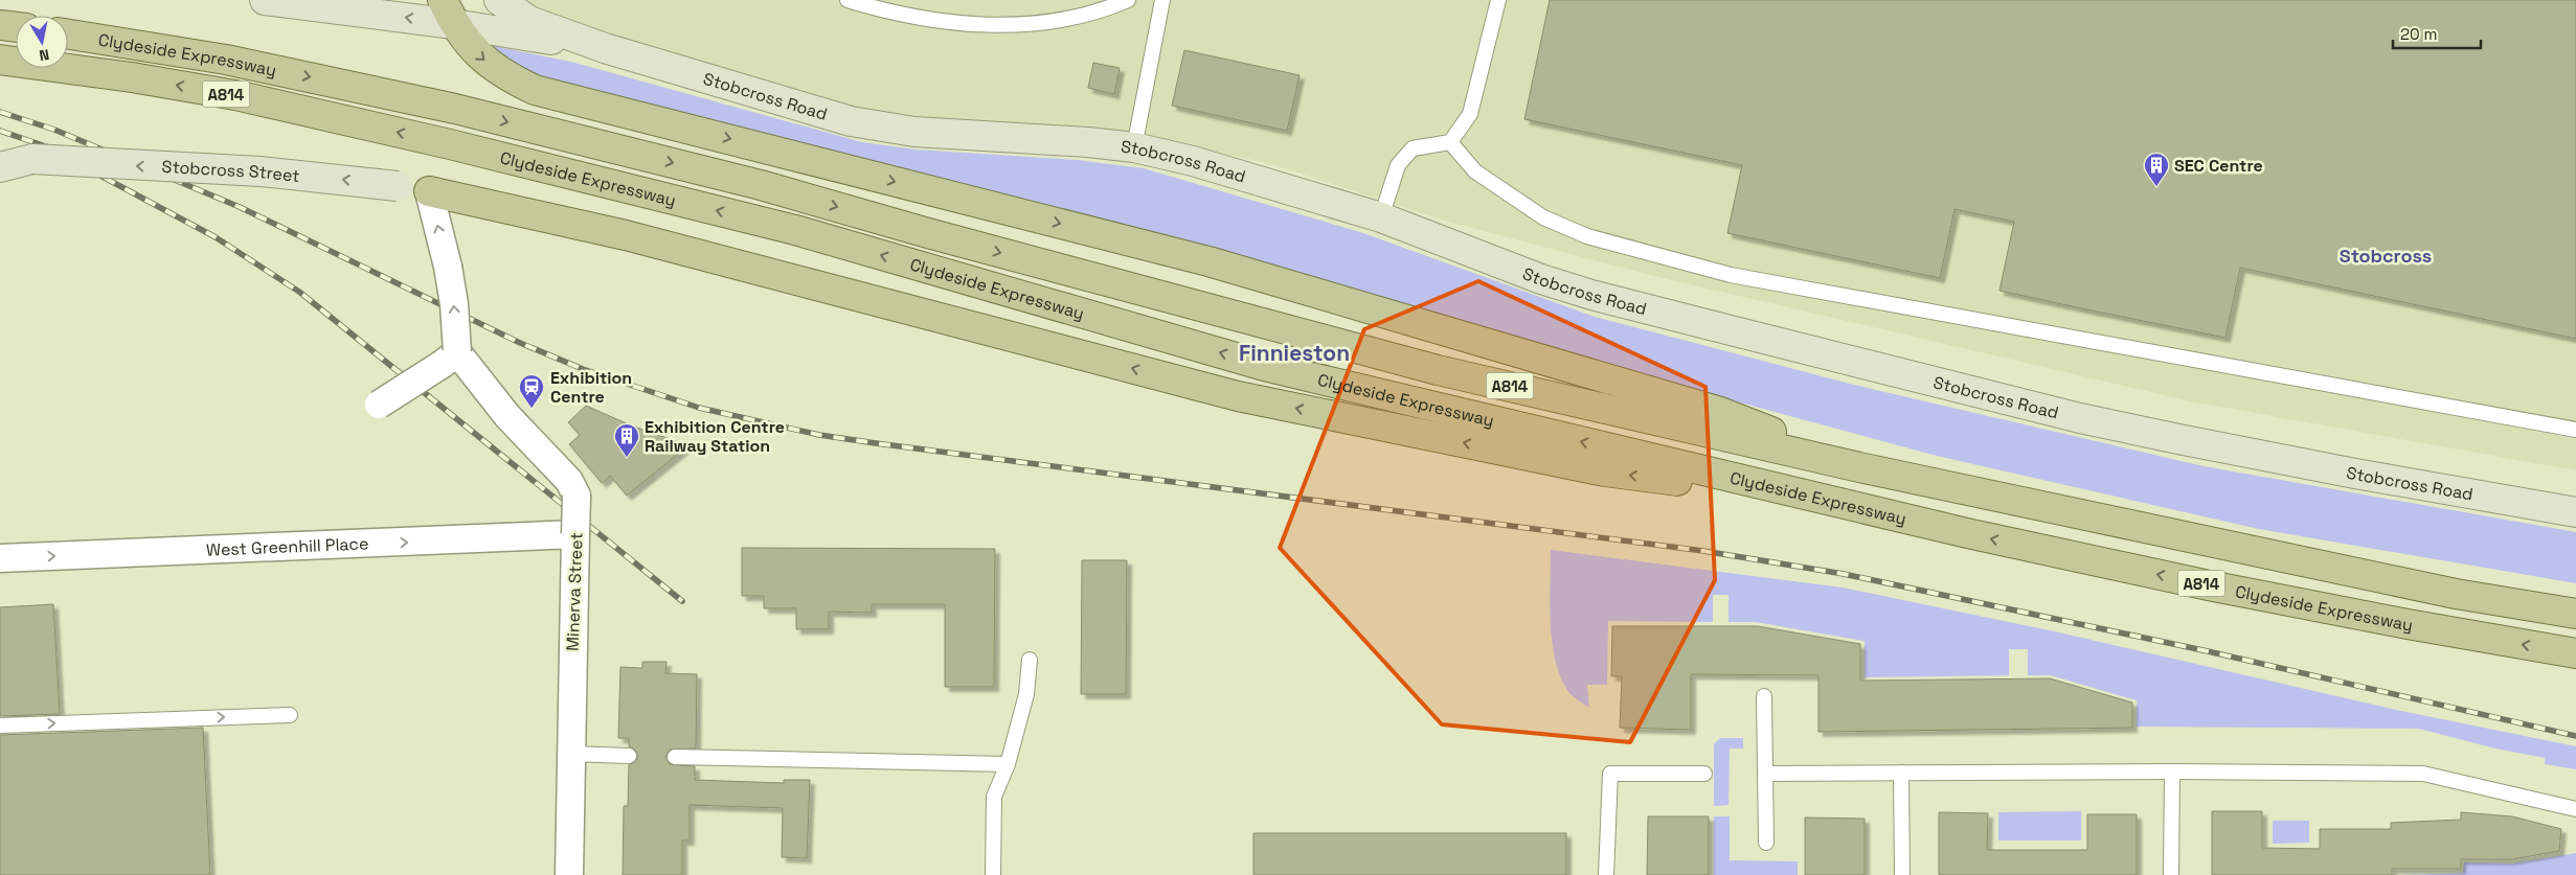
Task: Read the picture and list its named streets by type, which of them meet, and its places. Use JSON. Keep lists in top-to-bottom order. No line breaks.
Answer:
{"streets":{"main road":["Clydeside Expressway","A814"],"street":["Stobcross Road","Stobcross Street","West Greenhill Place","Minerva Street"]},"crossings":[["West Greenhill Place","Minerva Street"]],"one_way":["Stobcross Street","West Greenhill Place"],"districts":["Stobcross","Finnieston"],"places":{"building":["SEC Centre","Exhibition Centre Railway Station"],"station":["Exhibition Centre"]},"scale_bar":"20 m","north":"bottom"}
